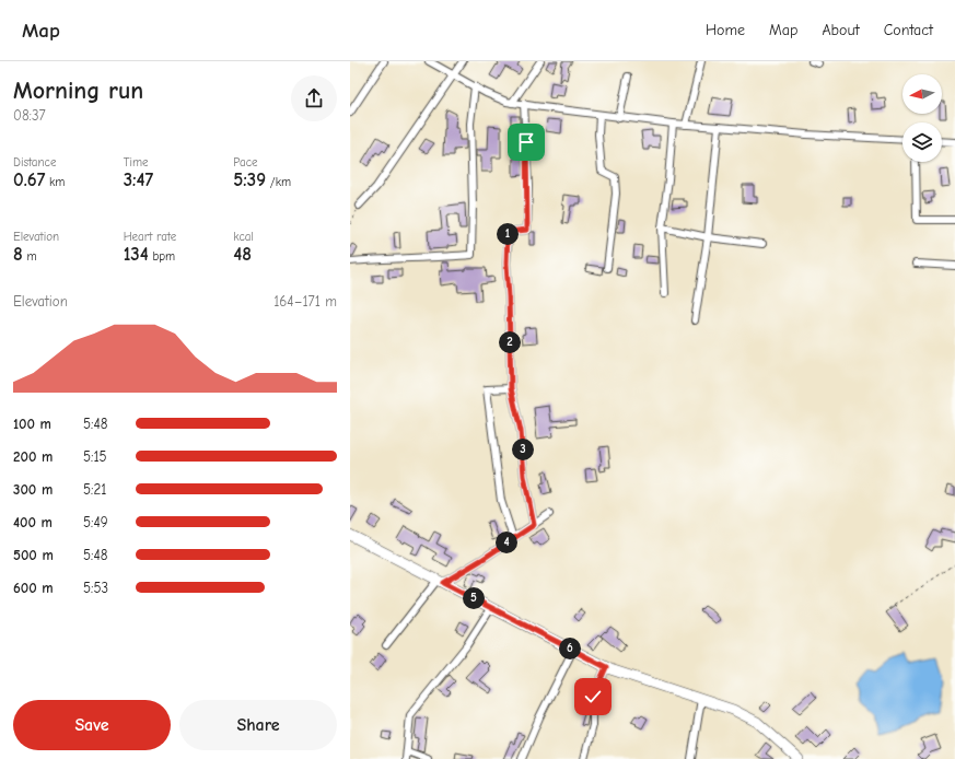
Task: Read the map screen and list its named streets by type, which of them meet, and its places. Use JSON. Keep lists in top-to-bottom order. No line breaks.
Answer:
{"north":"left","page":{"header":"Map","nav":["Home","Map","About","Contact"],"heading":["Morning run","08:37"],"stats":[["Distance","0.67 km"],["Time","3:47"],["Pace","5:39 /km"],["Elevation","8 m"],["Heart rate","134 bpm"],["kcal","48"]],"pins":["1","2","3","4","5","6"],"chart":["Elevation","164–171 m"],"list":[{"name":"100 m","note":"5:48"},{"name":"200 m","note":"5:15"},{"name":"300 m","note":"5:21"},{"name":"400 m","note":"5:49"},{"name":"500 m","note":"5:48"},{"name":"600 m","note":"5:53"}],"buttons":["Save","Share"]}}
